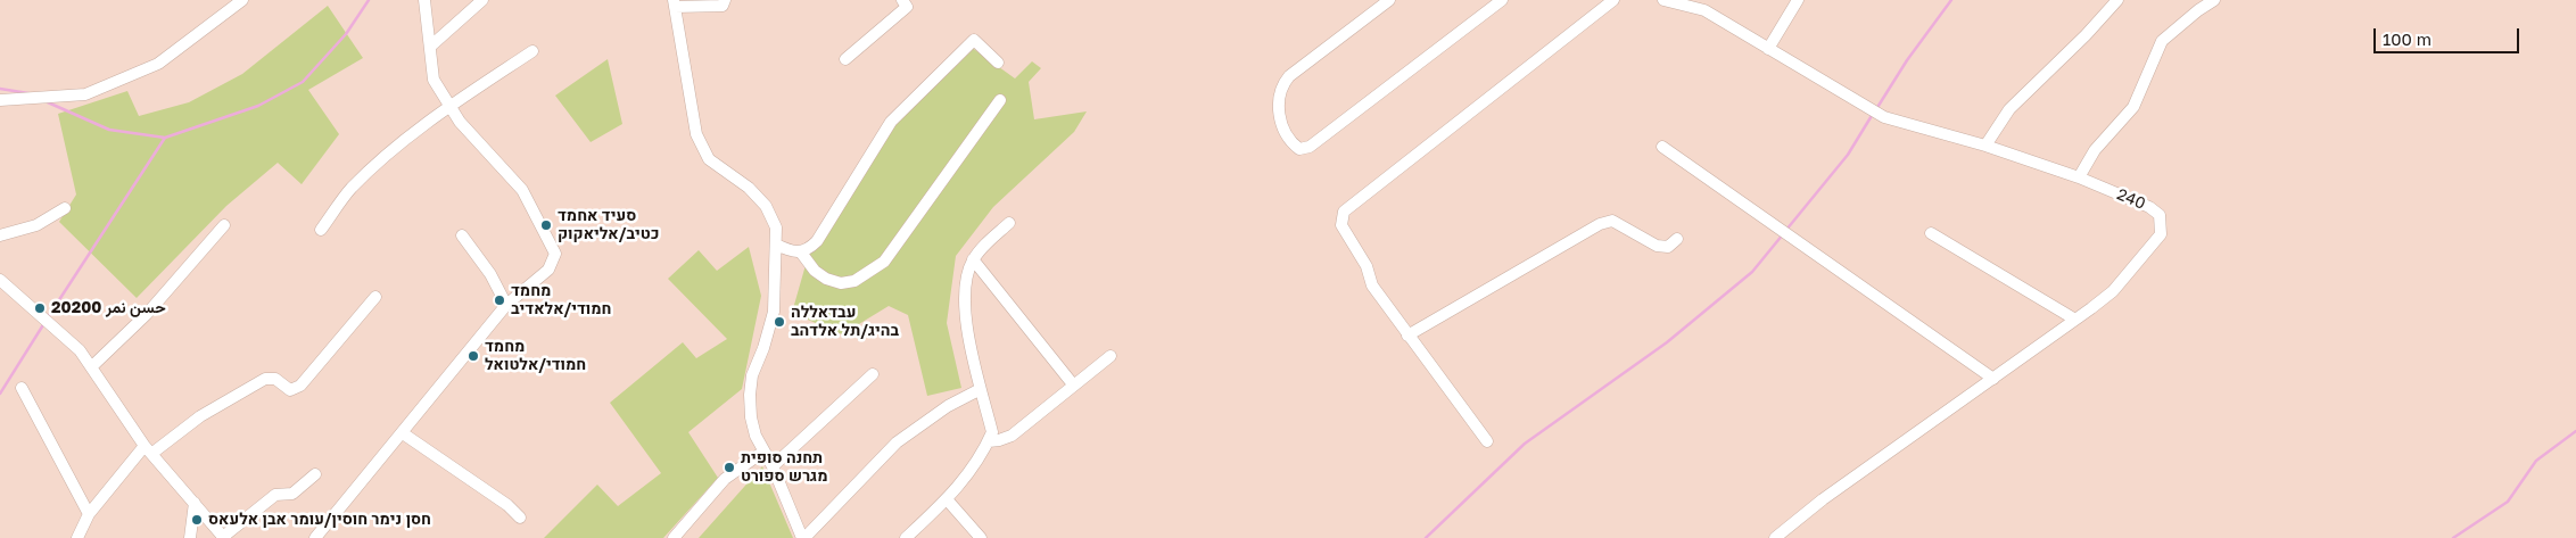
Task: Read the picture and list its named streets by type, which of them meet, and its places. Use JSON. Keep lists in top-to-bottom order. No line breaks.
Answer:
{"streets":{"street":["240"]},"places":["סעיד אחמד כטיב/אליאקוק","מחמד חמודי/אלאדיב","حسن نمر 20200","עבדאללה בהיג/תל אלדהב","מחמד חמודי/אלטואל","תחנה סופית מגרש ספורט","חסן נימר חוסין/עומר אבן אלעאס"],"scale_bar":"100 m"}
